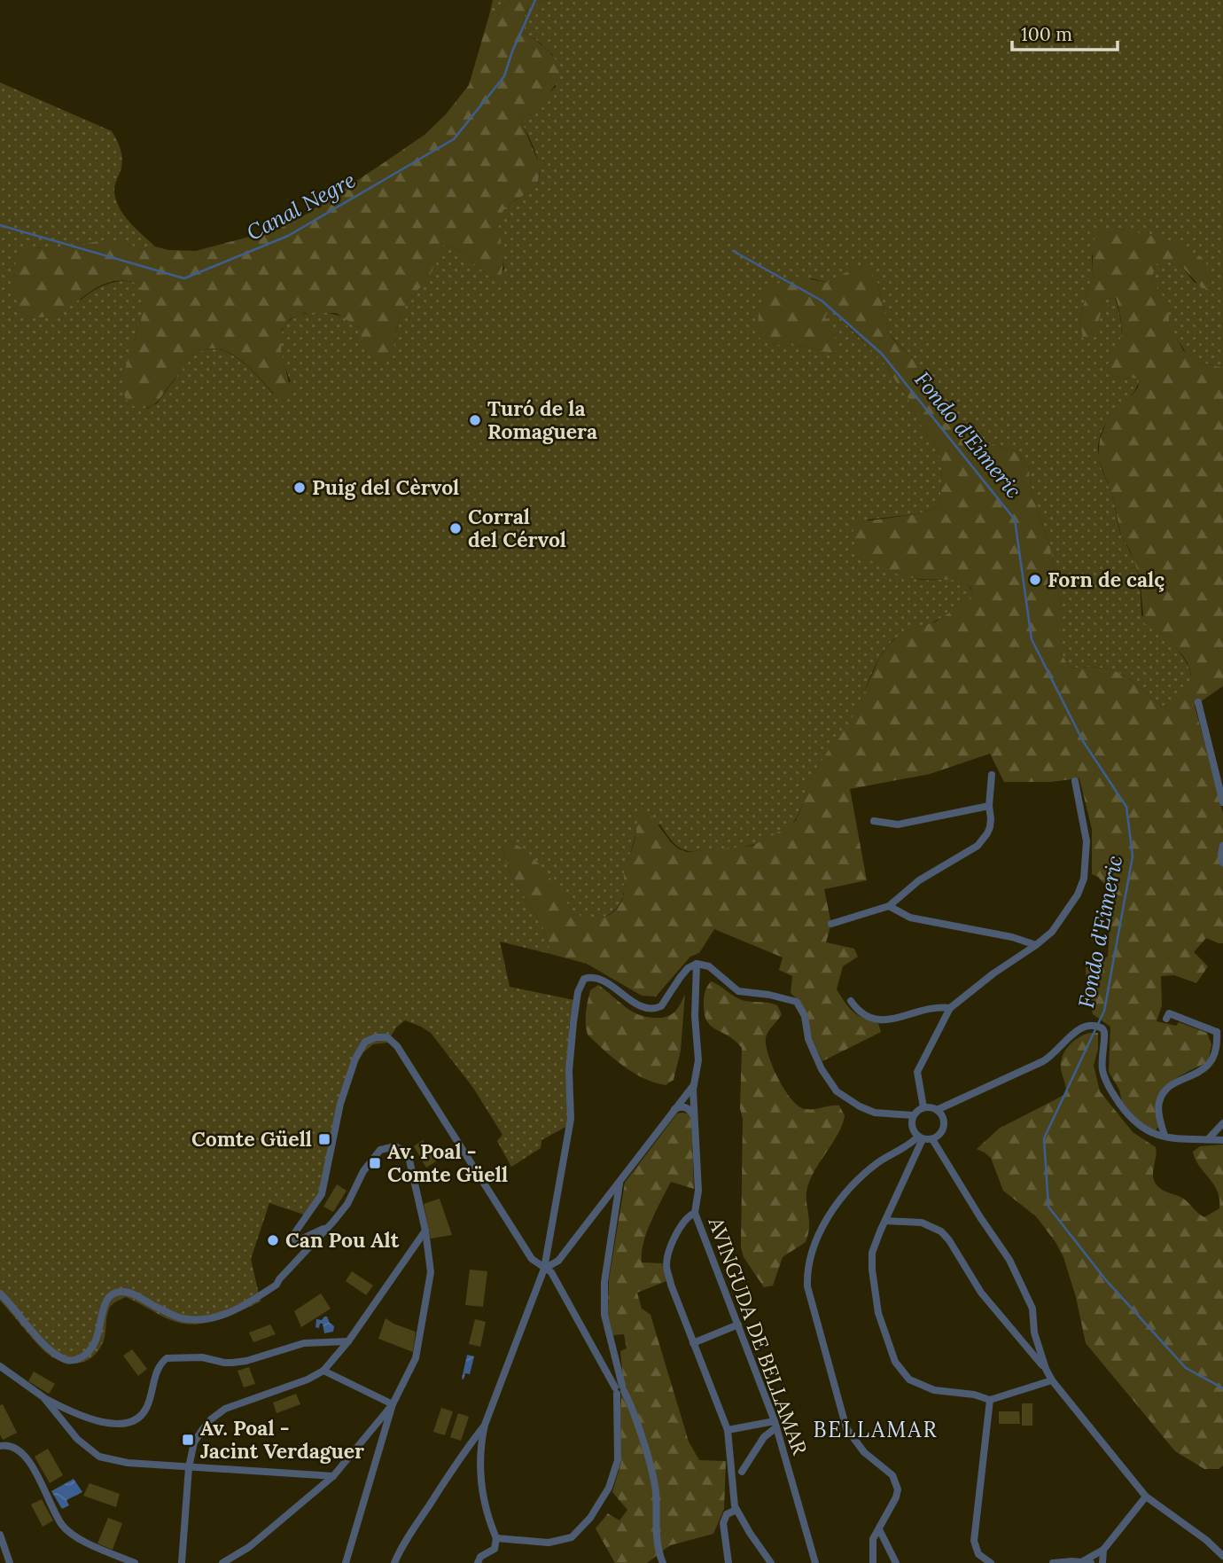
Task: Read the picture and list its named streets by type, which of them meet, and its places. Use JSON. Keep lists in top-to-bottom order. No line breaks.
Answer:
{"streets":{"street":["AVINGUDA DE BELLAMAR"]},"districts":["BELLAMAR"],"water":["Canal Negre","Fondo d'Eimeric"],"places":{"other":["Turó de la Romaguera","Puig del Cèrvol","Corral del Cérvol","Forn de calç","Can Pou Alt"],"transit":["Comte Güell","Av. Poal - Comte Güell","Av. Poal - Jacint Verdaguer"]},"scale_bar":"100 m"}
